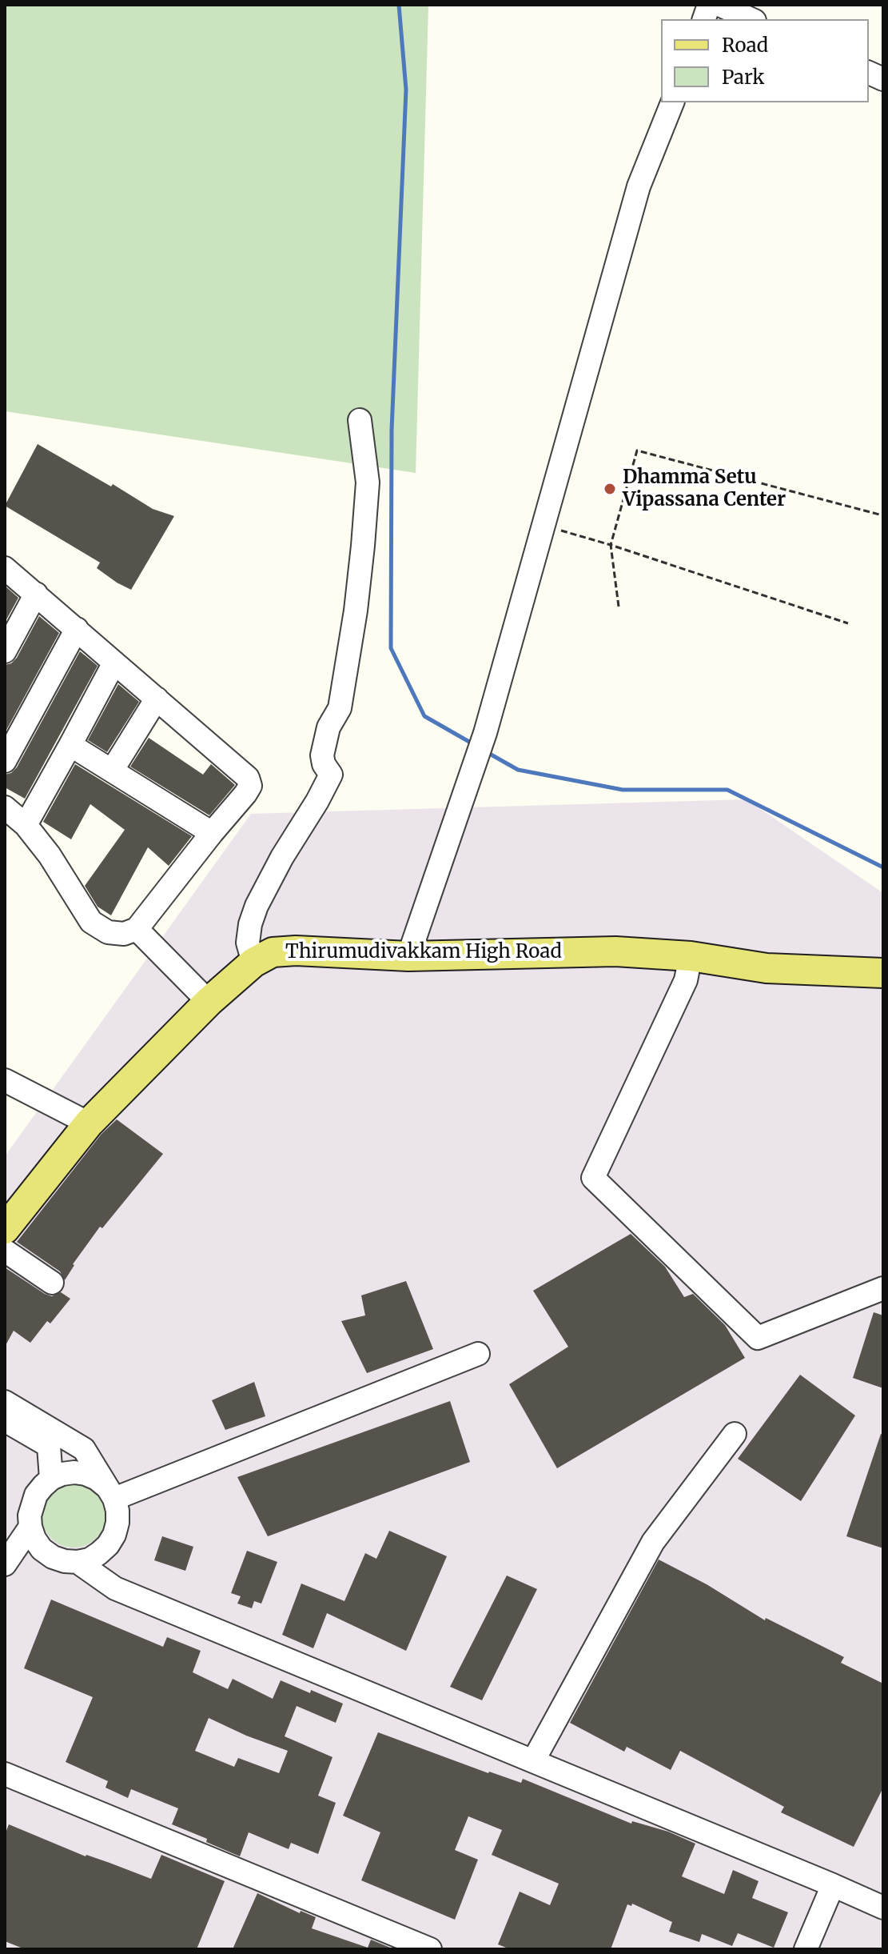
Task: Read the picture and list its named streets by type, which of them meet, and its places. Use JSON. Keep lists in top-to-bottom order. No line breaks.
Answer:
{"streets":{"main road":["Thirumudivakkam High Road"]},"places":["Dhamma Setu Vipassana Center"],"legend":["Road","Park"]}
